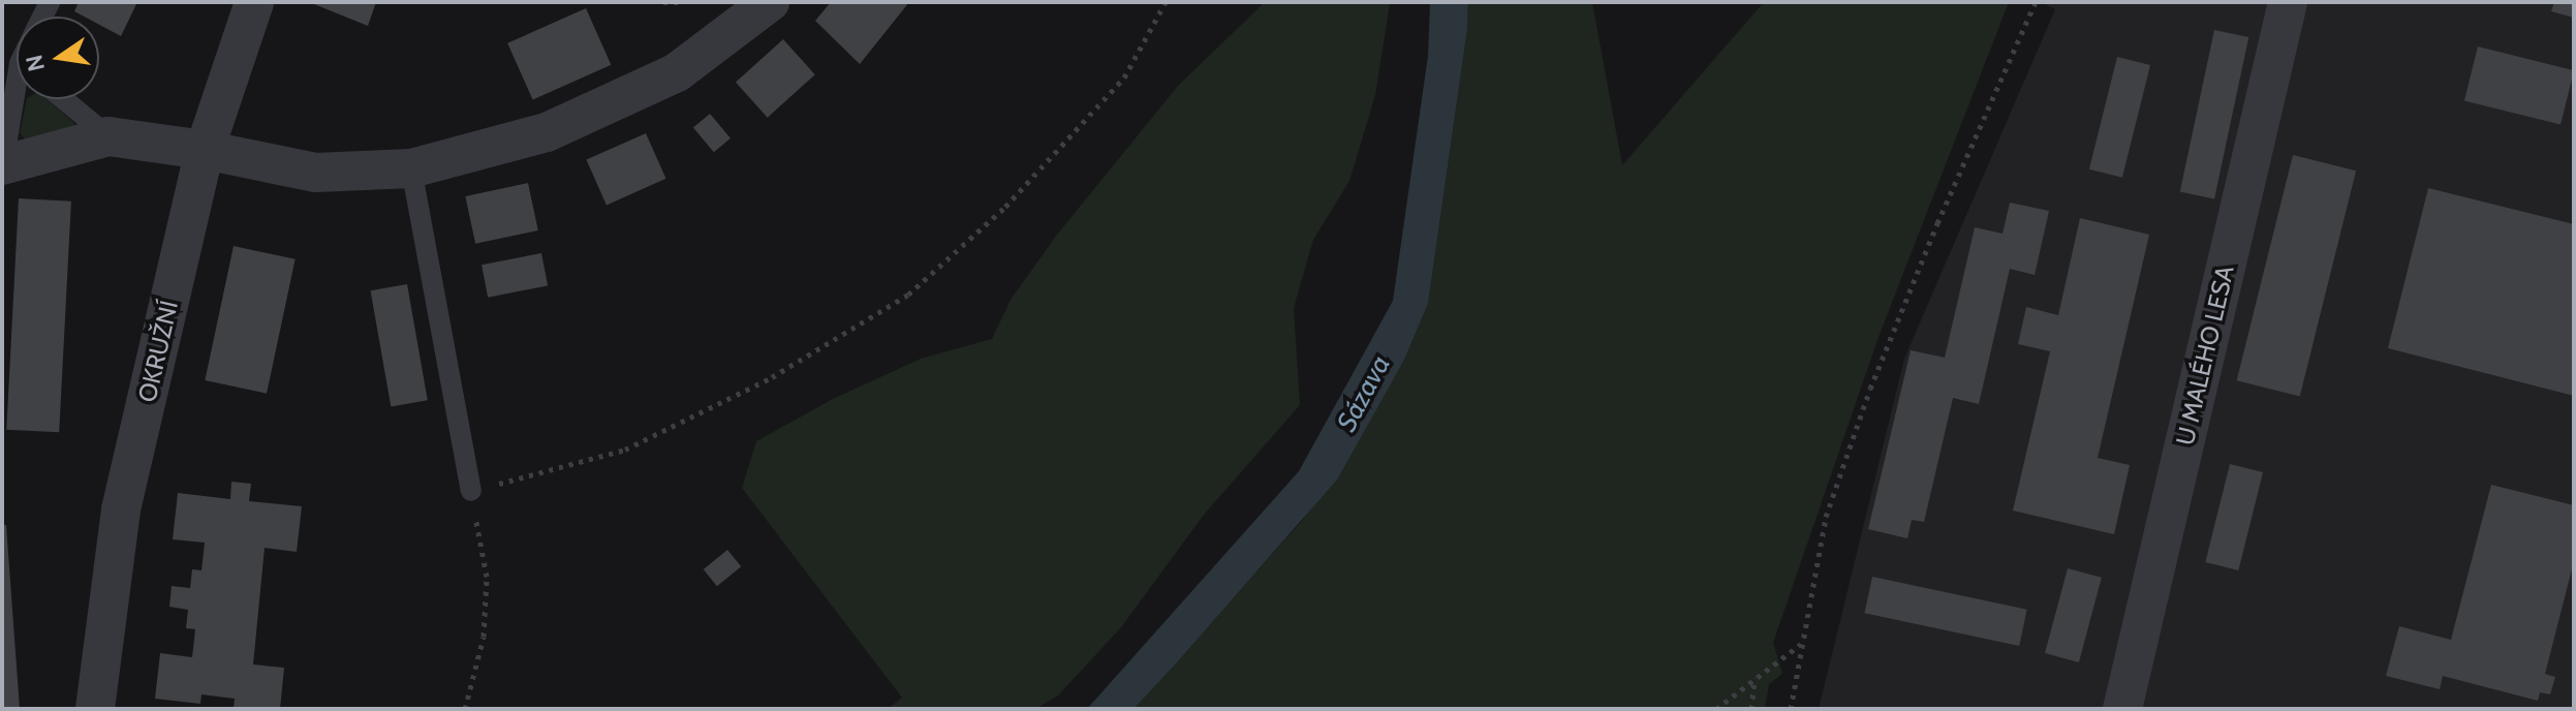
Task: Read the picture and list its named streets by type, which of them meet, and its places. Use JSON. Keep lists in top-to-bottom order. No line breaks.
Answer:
{"streets":{"street":["OKRUŽNÍ","U MALÉHO LESA"]},"water":["Sázava"],"north":"left"}
